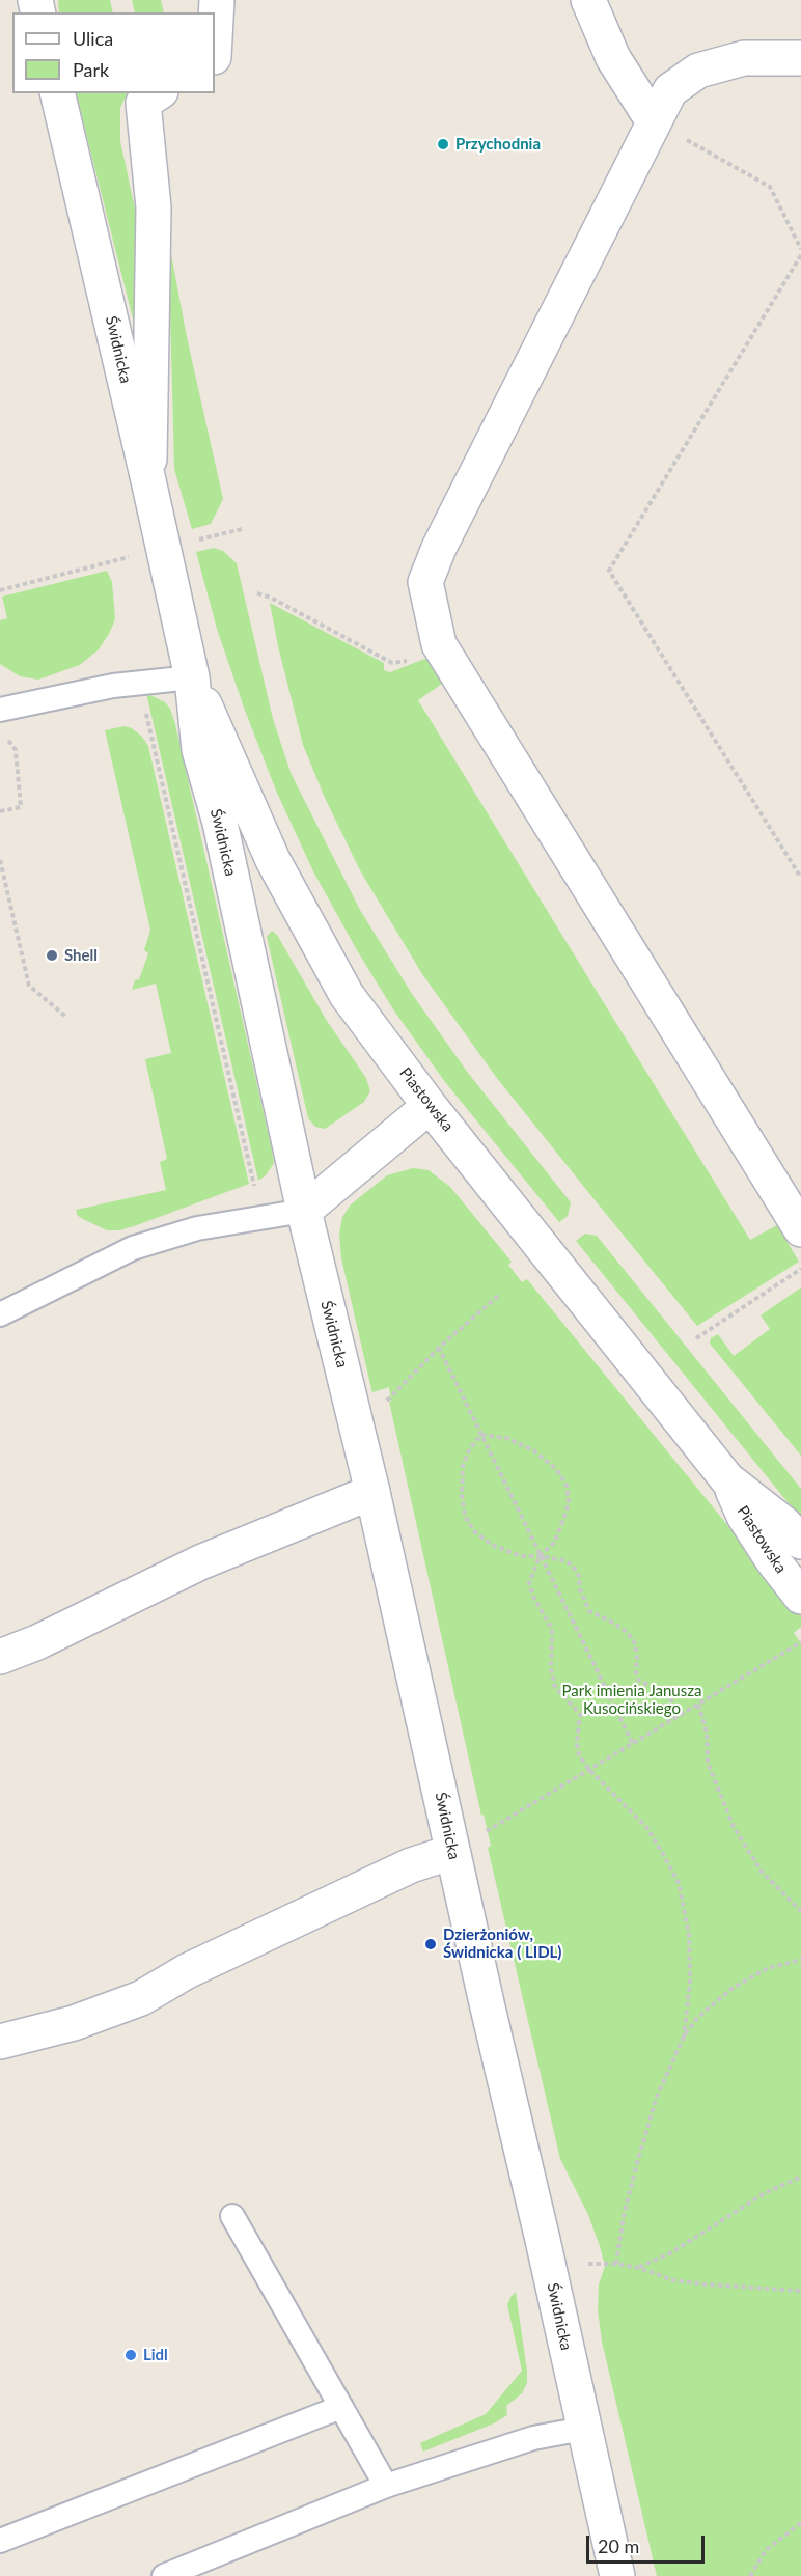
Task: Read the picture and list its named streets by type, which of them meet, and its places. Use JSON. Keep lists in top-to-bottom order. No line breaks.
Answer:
{"streets":{"street":["Świdnicka","Piastowska"]},"crossings":[["Świdnicka","Piastowska"]],"parks":["Park imienia Janusza Kusocińskiego"],"places":["Przychodnia","Shell","Dzierżoniów, Świdnicka ( LIDL)","Lidl"],"legend":["Ulica","Park"],"scale_bar":"20 m"}
